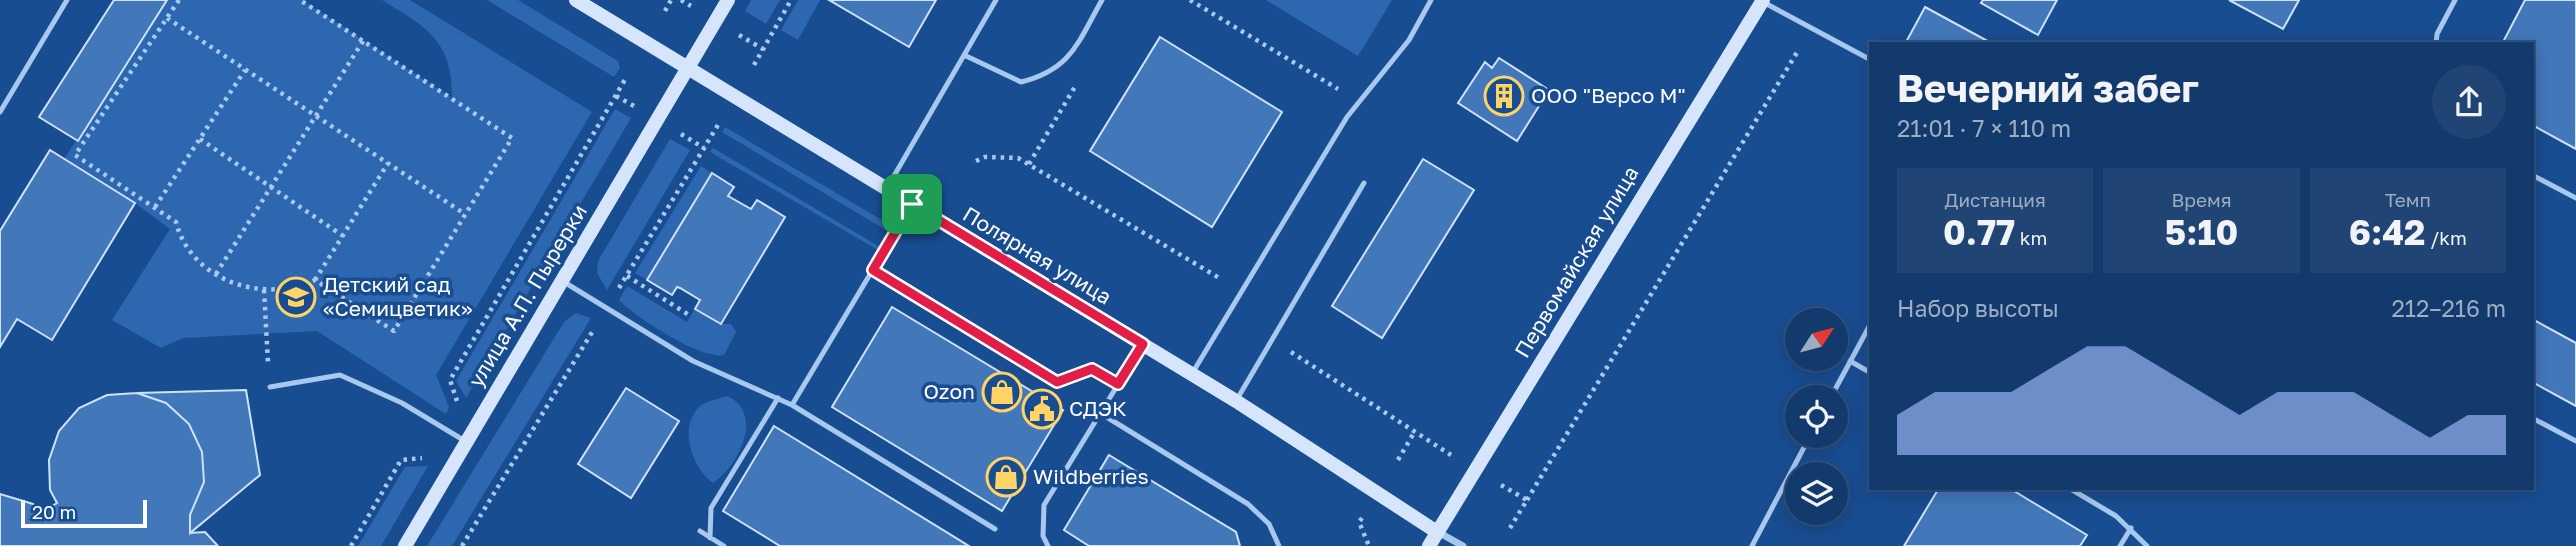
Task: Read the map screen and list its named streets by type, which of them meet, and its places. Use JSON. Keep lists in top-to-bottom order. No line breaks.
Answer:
{"streets":{"main road":["Полярная улица","Первомайская улица","улица А.П. Пырерки"]},"crossings":[["Полярная улица","Первомайская улица"],["Полярная улица","улица А.П. Пырерки"]],"places":{"building":["ООО \"Версо М\""],"school or university":["Детский сад «Семицветик»"],"shop":["Ozon","Wildberries"],"public building":["СДЭК"]},"scale_bar":"20 m","north":"top right","page":{"heading":["Вечерний забег","21:01 · 7 × 110 m"],"stats":[["Дистанция","0.77 km"],["Время","5:10"],["Темп","6:42 /km"]],"chart":["Набор высоты","212–216 m"],"scale":"20 m"}}
